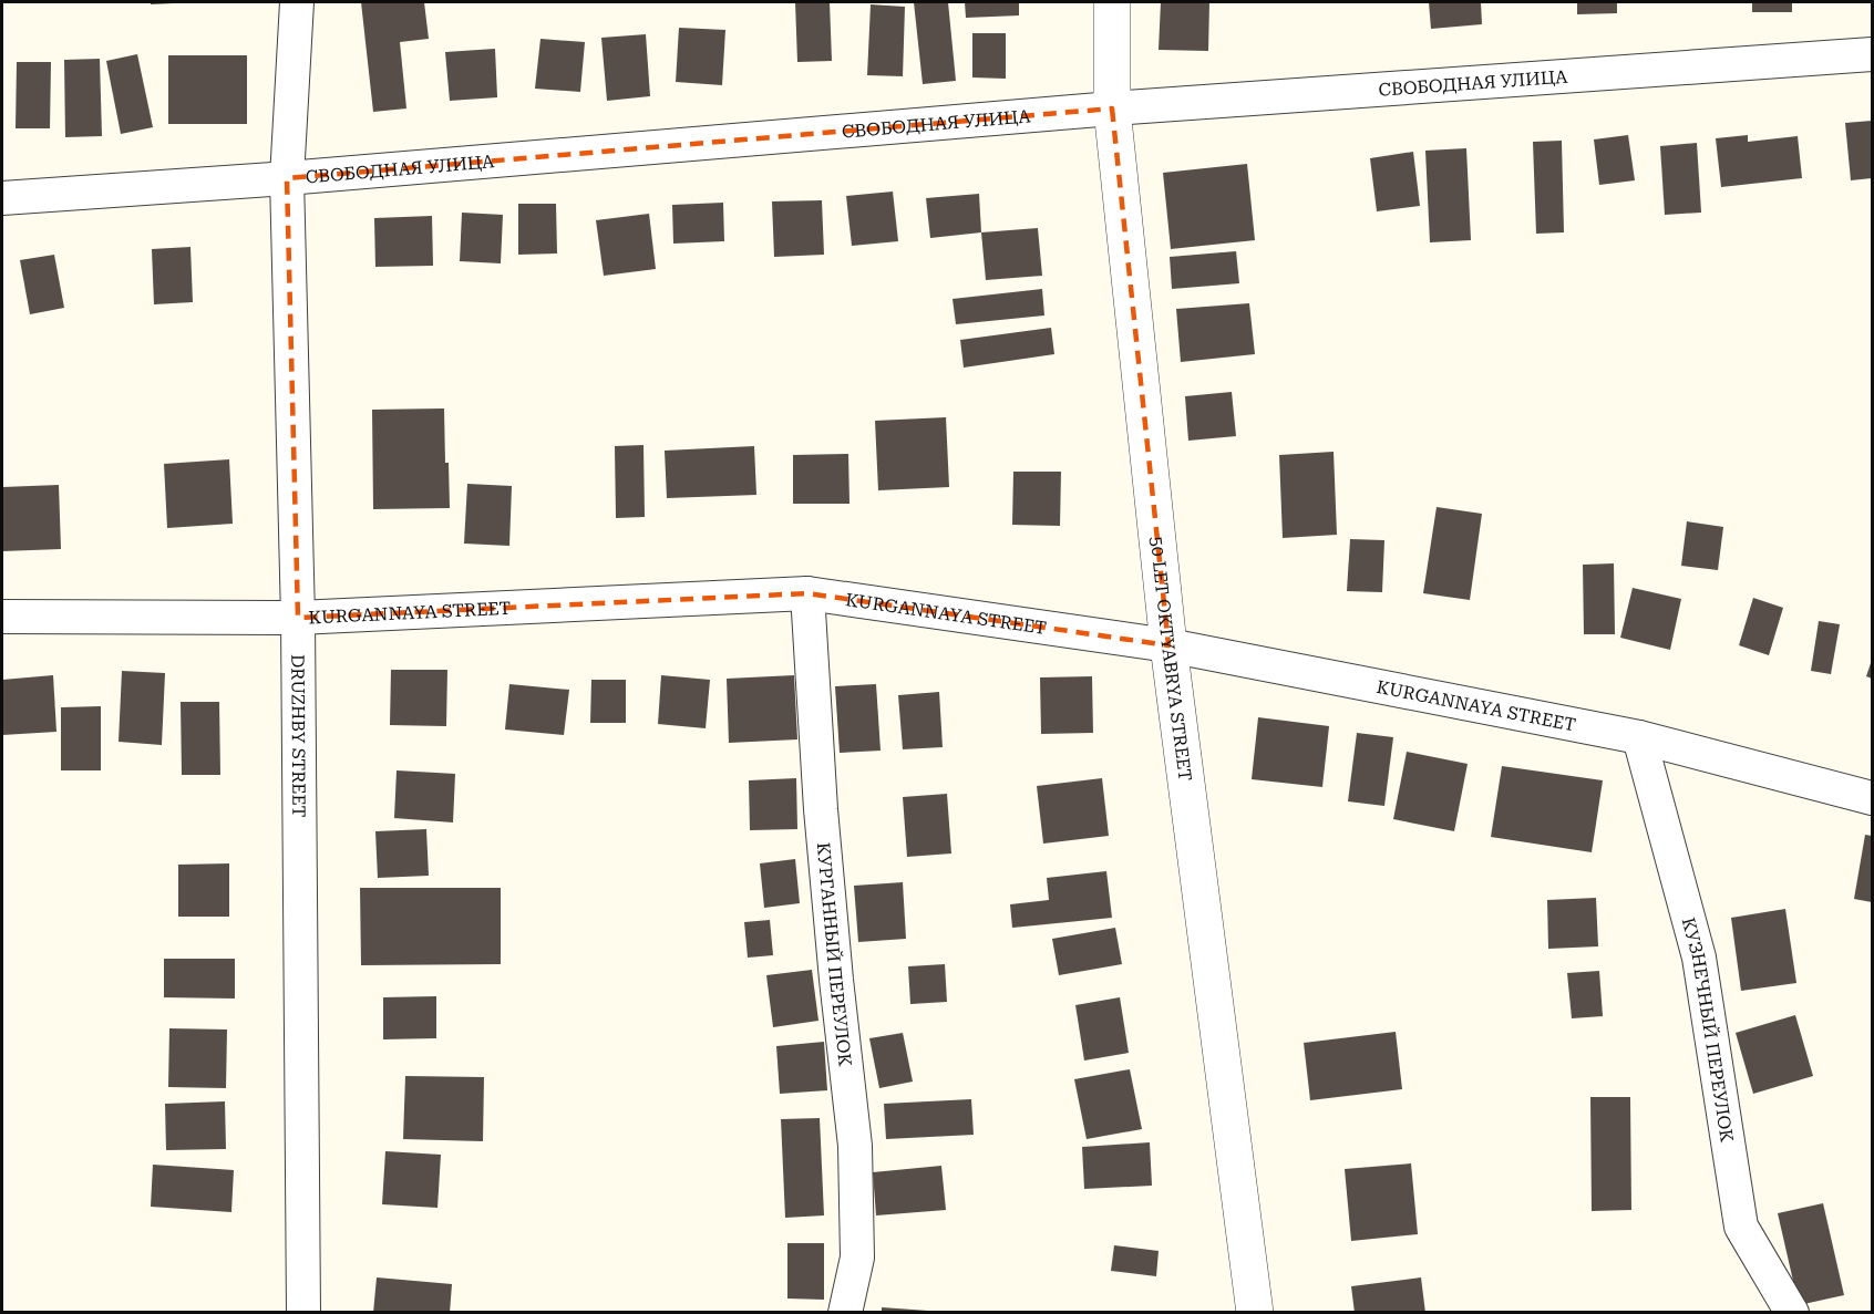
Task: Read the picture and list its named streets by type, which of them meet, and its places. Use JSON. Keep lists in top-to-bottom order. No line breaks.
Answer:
{"streets":{"street":["СВОБОДНАЯ УЛИЦА","KURGANNAYA STREET","50 LET OKTYABRYA STREET","DRUZHBY STREET","КУРГАННЫЙ ПЕРЕУЛОК","КУЗНЕЧНЫЙ ПЕРЕУЛОК"]},"crossings":[["СВОБОДНАЯ УЛИЦА","50 LET OKTYABRYA STREET"],["СВОБОДНАЯ УЛИЦА","DRUZHBY STREET"],["KURGANNAYA STREET","50 LET OKTYABRYA STREET"],["KURGANNAYA STREET","DRUZHBY STREET"],["KURGANNAYA STREET","КУРГАННЫЙ ПЕРЕУЛОК"],["KURGANNAYA STREET","КУЗНЕЧНЫЙ ПЕРЕУЛОК"]]}
